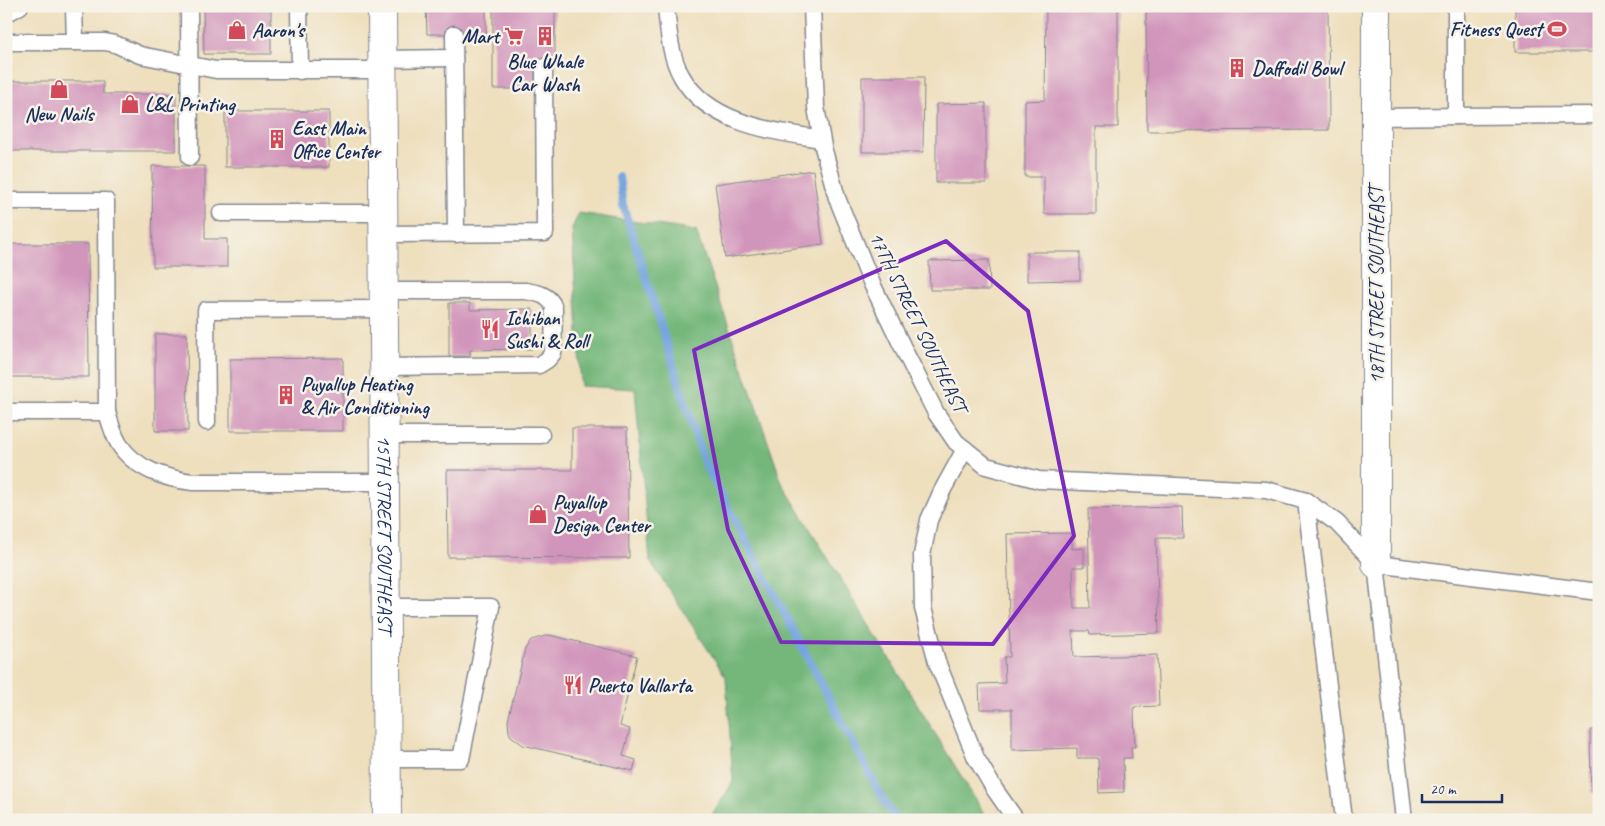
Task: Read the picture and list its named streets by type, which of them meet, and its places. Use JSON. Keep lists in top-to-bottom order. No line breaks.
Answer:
{"streets":{"street":["18TH STREET SOUTHEAST","15TH STREET SOUTHEAST"],"lane":["17TH STREET SOUTHEAST"]},"crossings":[["18TH STREET SOUTHEAST","17TH STREET SOUTHEAST"]],"places":{"sports":["Fitness Quest"],"shop":["Aaron's","New Nails","L&L Printing","Puyallup Design Center"],"supermarket":["Mart"],"building":["Blue Whale Car Wash","Daffodil Bowl","East Main Office Center","Puyallup Heating & Air Conditioning"],"restaurant":["Ichiban Sushi & Roll","Puerto Vallarta"]},"scale_bar":"20 m"}
